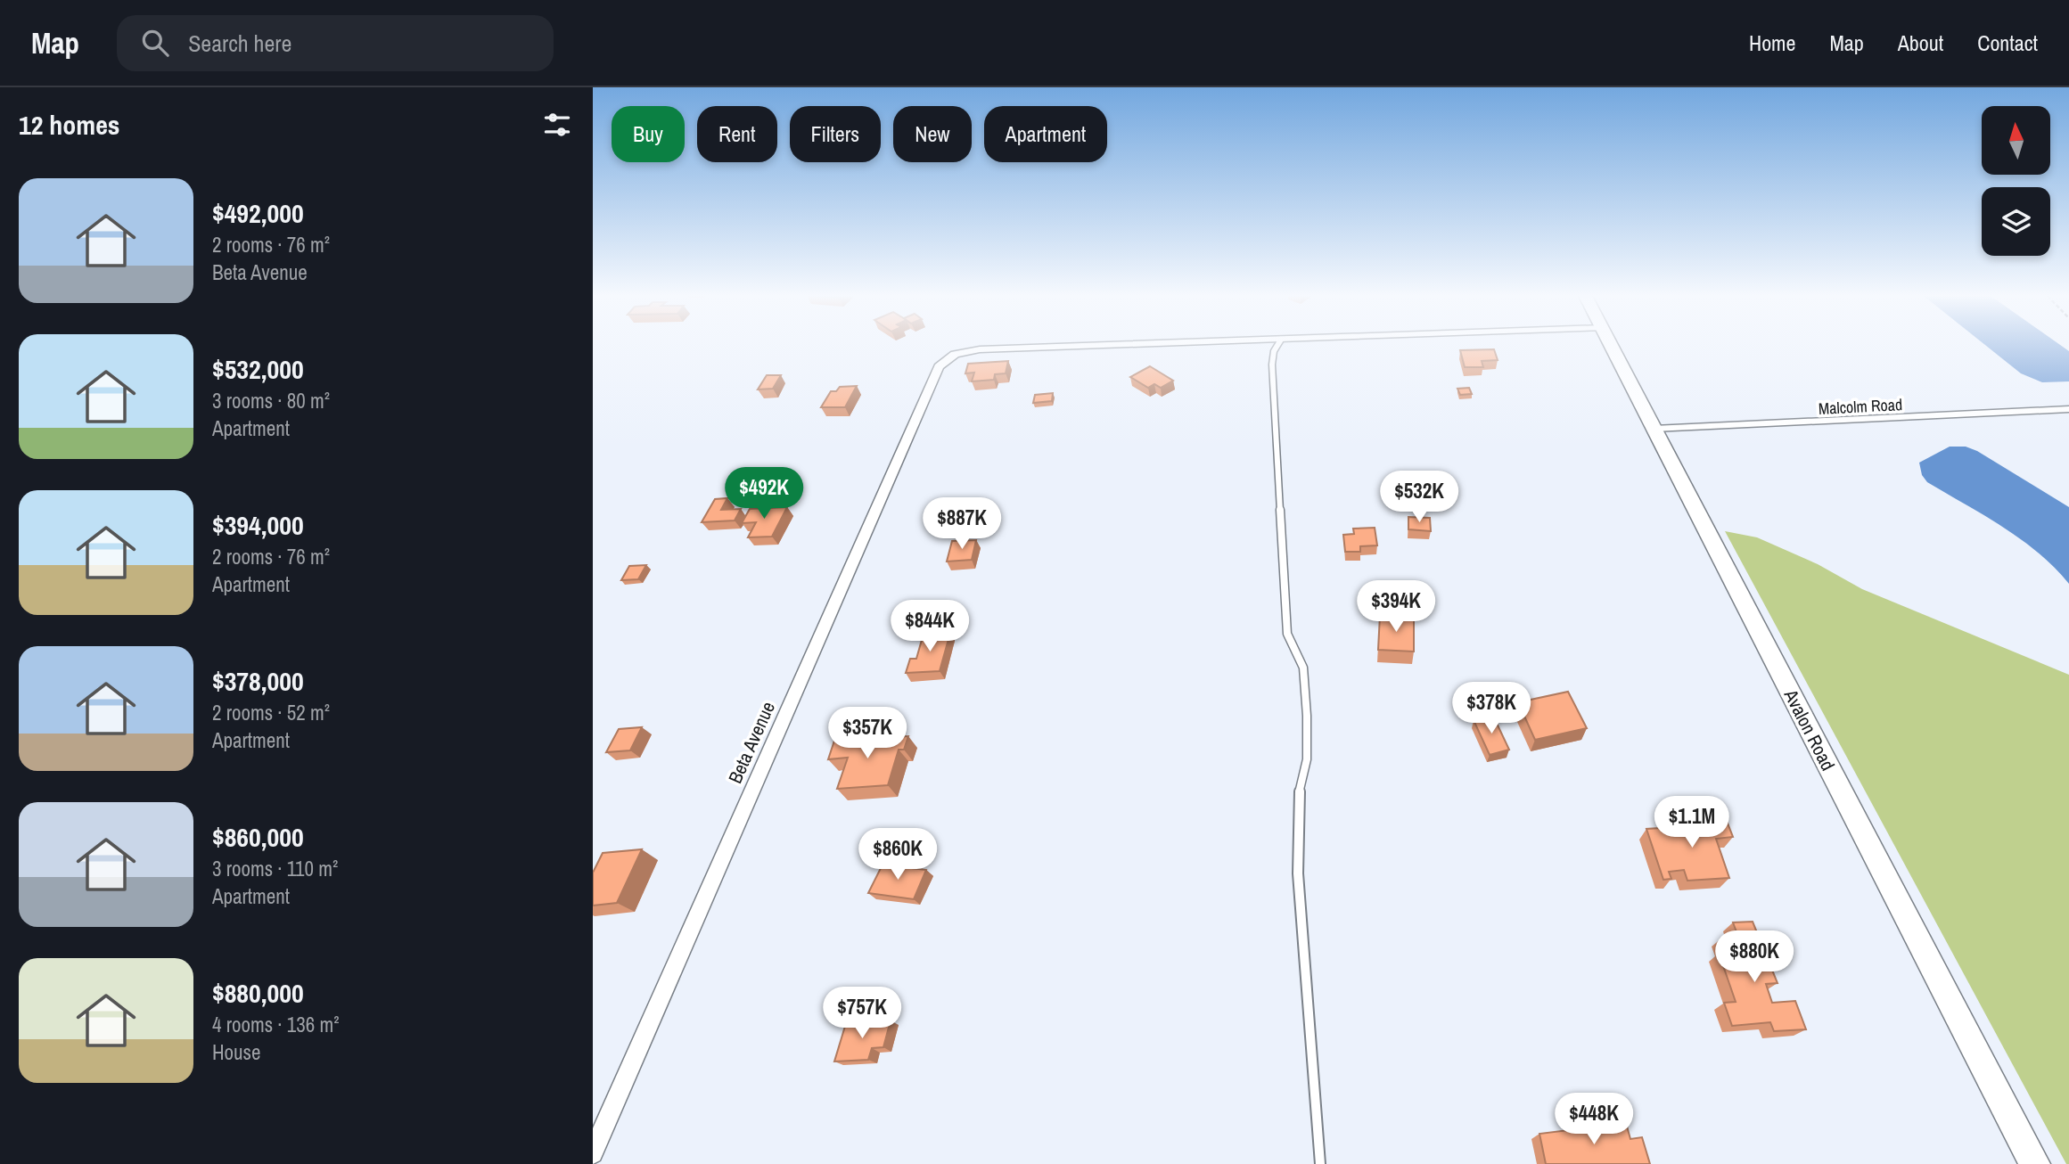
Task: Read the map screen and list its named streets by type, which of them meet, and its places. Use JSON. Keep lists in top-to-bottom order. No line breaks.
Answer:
{"streets":{"main road":["Avalon Road"],"street":["Beta Avenue"],"lane":["Malcolm Road"]},"crossings":[["Malcolm Road","Avalon Road"]],"north":"top","page":{"header":"Map","search":"Search here","nav":["Home","Map","About","Contact"],"heading":"12 homes","chip":["Buy","Rent","Filters","New","Apartment"],"list":[{"name":"$492,000","note":"2 rooms · 76 m² · Beta Avenue"},{"name":"$532,000","note":"3 rooms · 80 m² · Apartment"},{"name":"$394,000","note":"2 rooms · 76 m² · Apartment"},{"name":"$378,000","note":"2 rooms · 52 m² · Apartment"},{"name":"$860,000","note":"3 rooms · 110 m² · Apartment"},{"name":"$880,000","note":"4 rooms · 136 m² · House"}],"price":["$492K","$532K","$887K","$394K","$844K","$378K","$357K","$1.1M","$860K","$880K","$757K","$448K"]}}
